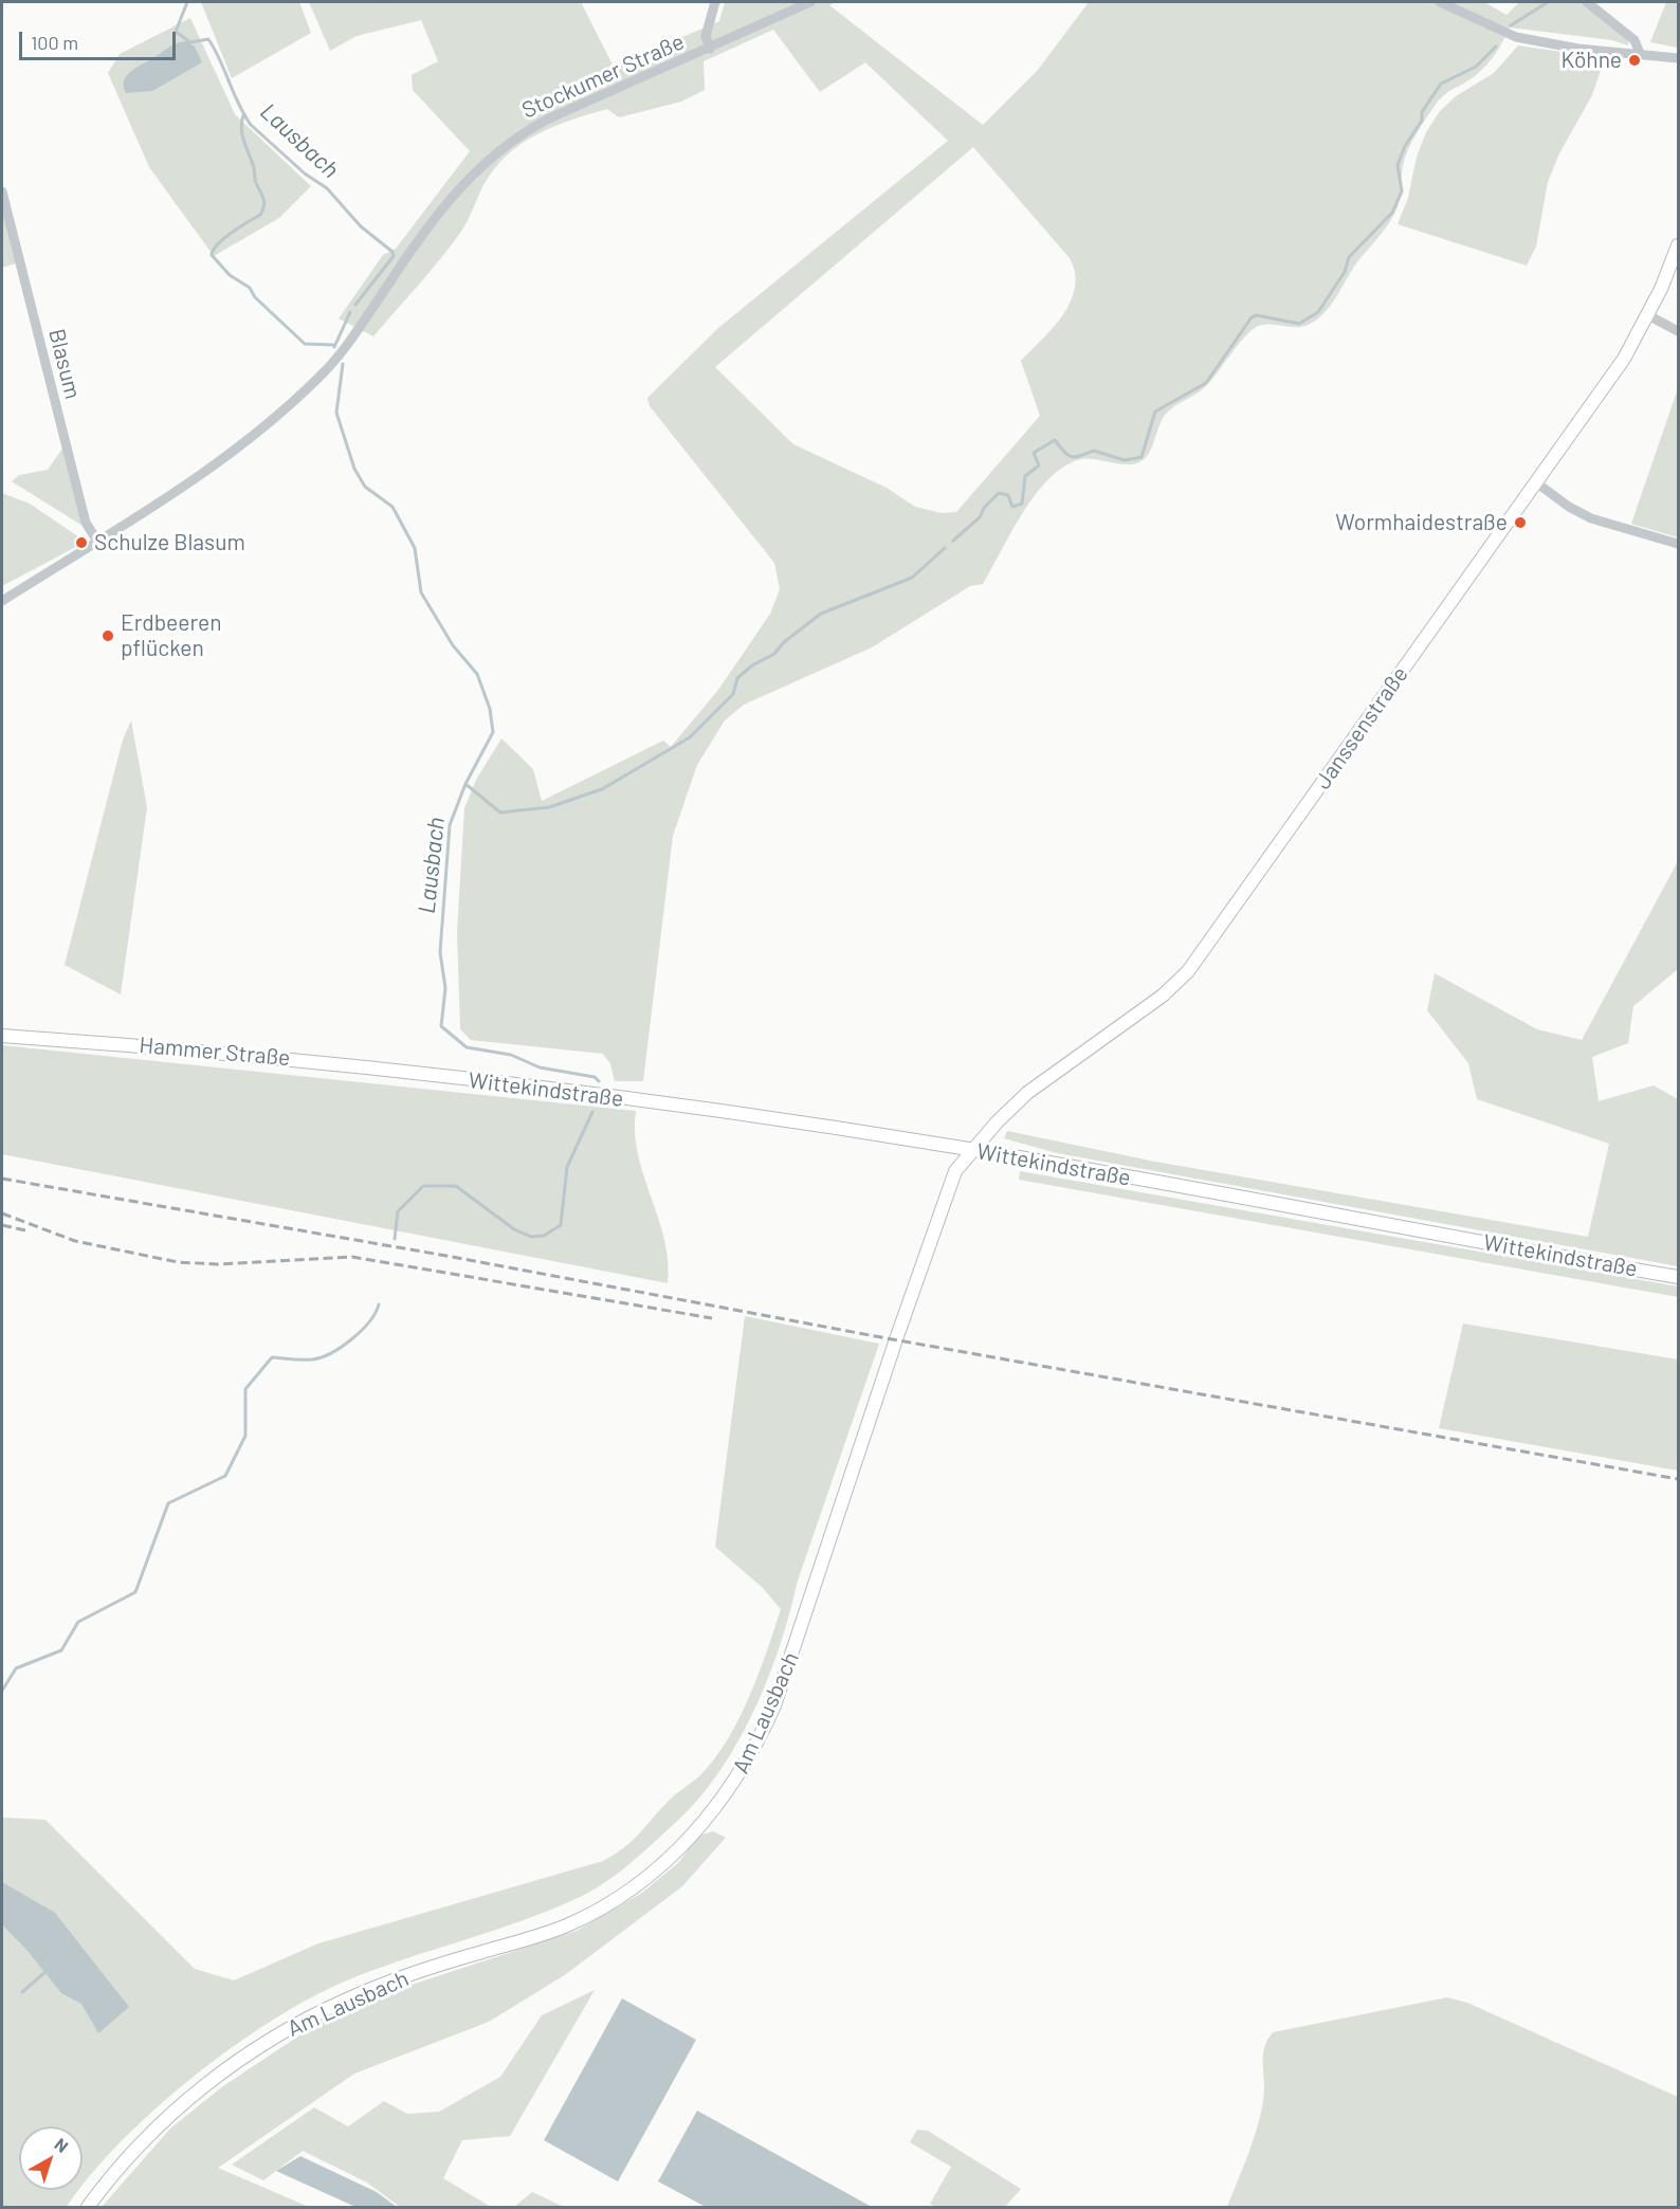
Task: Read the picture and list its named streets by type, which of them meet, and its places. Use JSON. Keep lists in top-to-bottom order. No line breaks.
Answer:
{"streets":{"main road":["Janssenstraße","Hammer Straße","Wittekindstraße","Am Lausbach"],"street":["Stockumer Straße","Blasum"]},"crossings":[["Stockumer Straße","Blasum"],["Janssenstraße","Wittekindstraße"],["Janssenstraße","Am Lausbach"],["Hammer Straße","Wittekindstraße"],["Wittekindstraße","Am Lausbach"]],"water":["Lausbach"],"places":["Köhne","Wormhaidestraße","Schulze Blasum","Erdbeeren pflücken"],"scale_bar":"100 m","north":"top right"}
